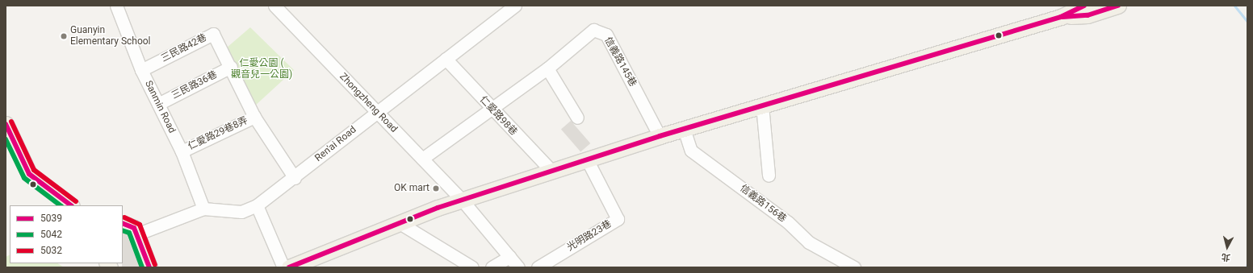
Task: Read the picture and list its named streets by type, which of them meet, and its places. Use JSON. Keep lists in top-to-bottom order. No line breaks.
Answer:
{"streets":{"street":["三民路42巷","信義路145巷","三民路36巷","Zhongzheng Road","Sanmin Road","仁愛路98巷","仁愛路29巷8弄","Ren'ai Road","信義路156巷","光明路23巷"]},"crossings":[["三民路42巷","三民路36巷"],["三民路42巷","Sanmin Road"],["三民路42巷","仁愛路29巷8弄"],["三民路42巷","Ren'ai Road"],["三民路36巷","Sanmin Road"],["Zhongzheng Road","Ren'ai Road"],["Sanmin Road","仁愛路29巷8弄"],["Sanmin Road","Ren'ai Road"],["仁愛路98巷","Ren'ai Road"]],"parks":["仁愛公園 ( 觀音兒一公園)"],"places":["Guanyin Elementary School","OK mart"],"lines":["transit line 5039","transit line 5032","transit line 5042"],"legend":["5039","5042","5032"],"north":"bottom"}
